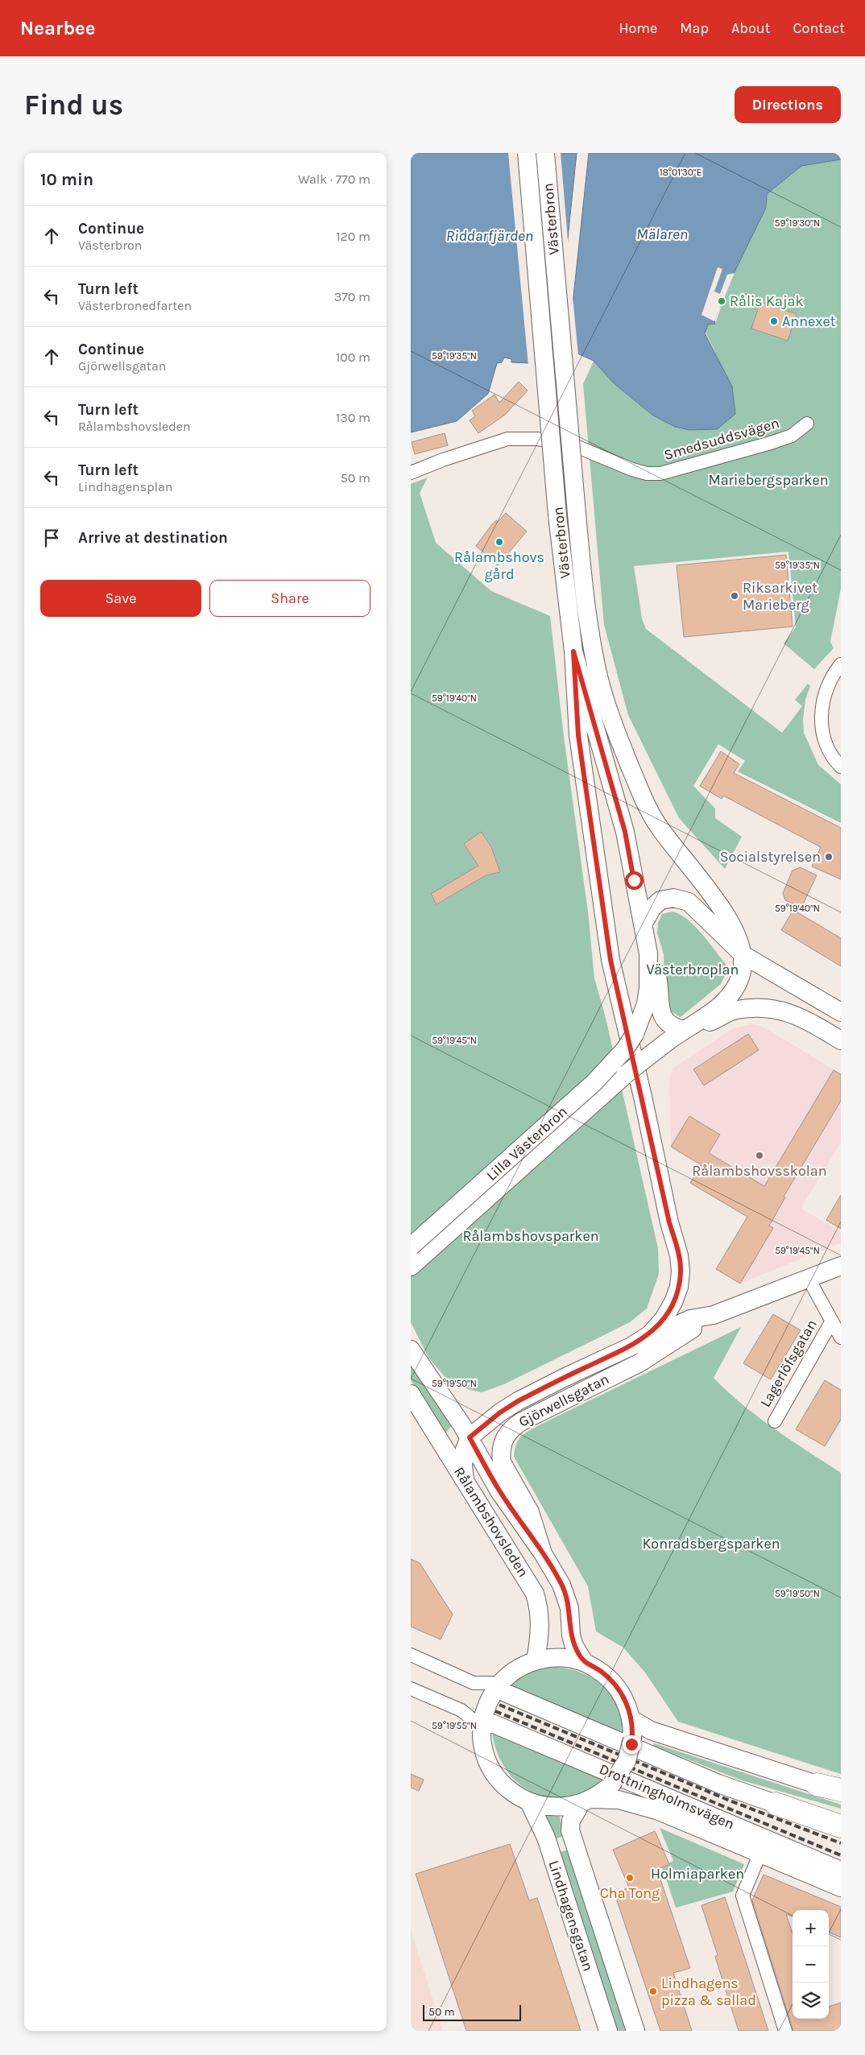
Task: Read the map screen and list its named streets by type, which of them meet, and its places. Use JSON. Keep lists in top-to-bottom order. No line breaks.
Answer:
{"streets":{"main road":["Västerbron","Lilla Västerbron","Gjörwellsgatan","Rålambshovsleden","Drottningholmsvägen","Lindhagensgatan"],"street":["Smedsuddsvägen","Lagerlöfsgatan"]},"crossings":[["Lagerlöfsgatan","Gjörwellsgatan"],["Gjörwellsgatan","Rålambshovsleden"],["Drottningholmsvägen","Lindhagensgatan"]],"water":["Mälaren","Riddarfjärden"],"parks":["Mariebergsparken","Västerbroplan","Rålambshovsparken","Konradsbergsparken","Holmiaparken"],"places":["Rålis Kajak","Annexet","Rålambshovs gård","Riksarkivet Marieberg","Socialstyrelsen","Rålambshovsskolan","Cha Tong","Lindhagens pizza & sallad"],"scale_bar":"50 m","page":{"header":"Nearbee","nav":["Home","Map","About","Contact"],"buttons":["Directions",["Save","Share"]],"title":"Find us","heading":["10 min","Walk · 770 m"],"list":[["Continue","Västerbron","120 m"],["Turn left","Västerbronedfarten","370 m"],["Continue","Gjörwellsgatan","100 m"],["Turn left","Rålambshovsleden","130 m"],["Turn left","Lindhagensplan","50 m"],"Arrive at destination"],"map_buttons":["+","−"],"scale":"50 m"},"coordinates":["18°01'30\"E","59°19'30\"N","59°19'35\"N","59°19'40\"N","59°19'45\"N","59°19'50\"N","59°19'55\"N"]}
